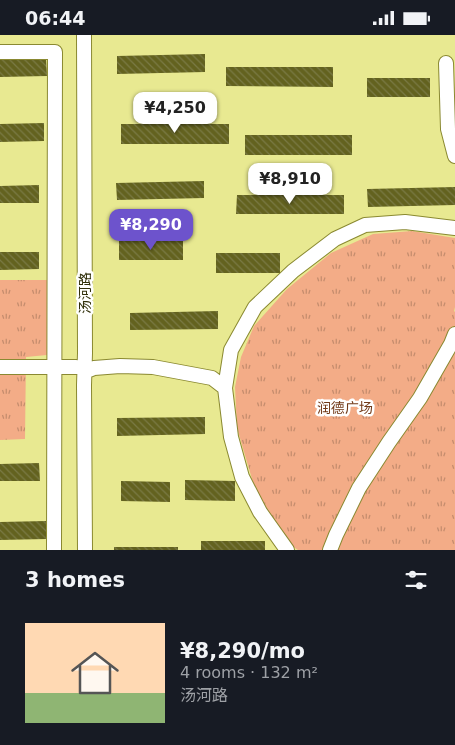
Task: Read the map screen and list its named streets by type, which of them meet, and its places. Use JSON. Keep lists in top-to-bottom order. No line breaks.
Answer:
{"streets":{"street":["汤河路"]},"parks":["润德广场"],"page":{"status":"06:44","price":["¥4,250","¥8,910","¥8,290"],"heading":"3 homes","list":[{"name":"¥8,290/mo","note":"4 rooms · 132 m² · 汤河路"}]}}
